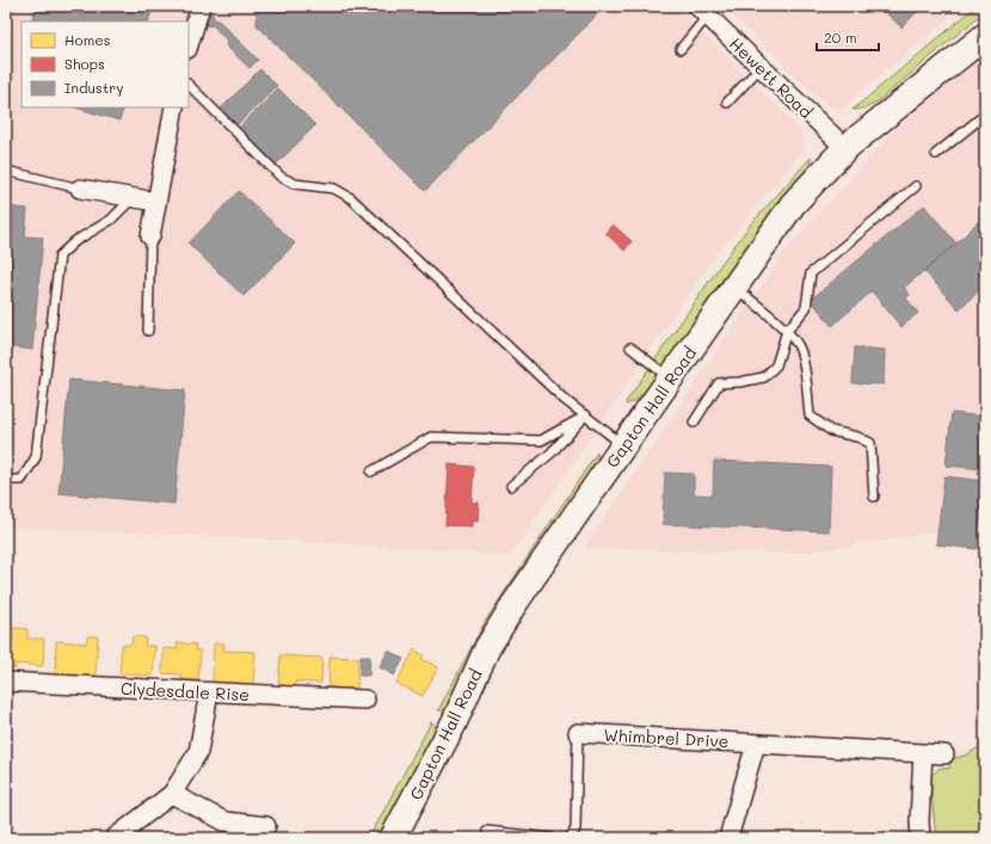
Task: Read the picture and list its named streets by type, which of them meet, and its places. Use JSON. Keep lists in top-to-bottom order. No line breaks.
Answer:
{"streets":{"street":["Hewett Road","Gapton Hall Road","Clydesdale Rise","Whimbrel Drive"]},"crossings":[["Hewett Road","Gapton Hall Road"]],"legend":["Homes","Shops","Industry"],"scale_bar":"20 m"}
